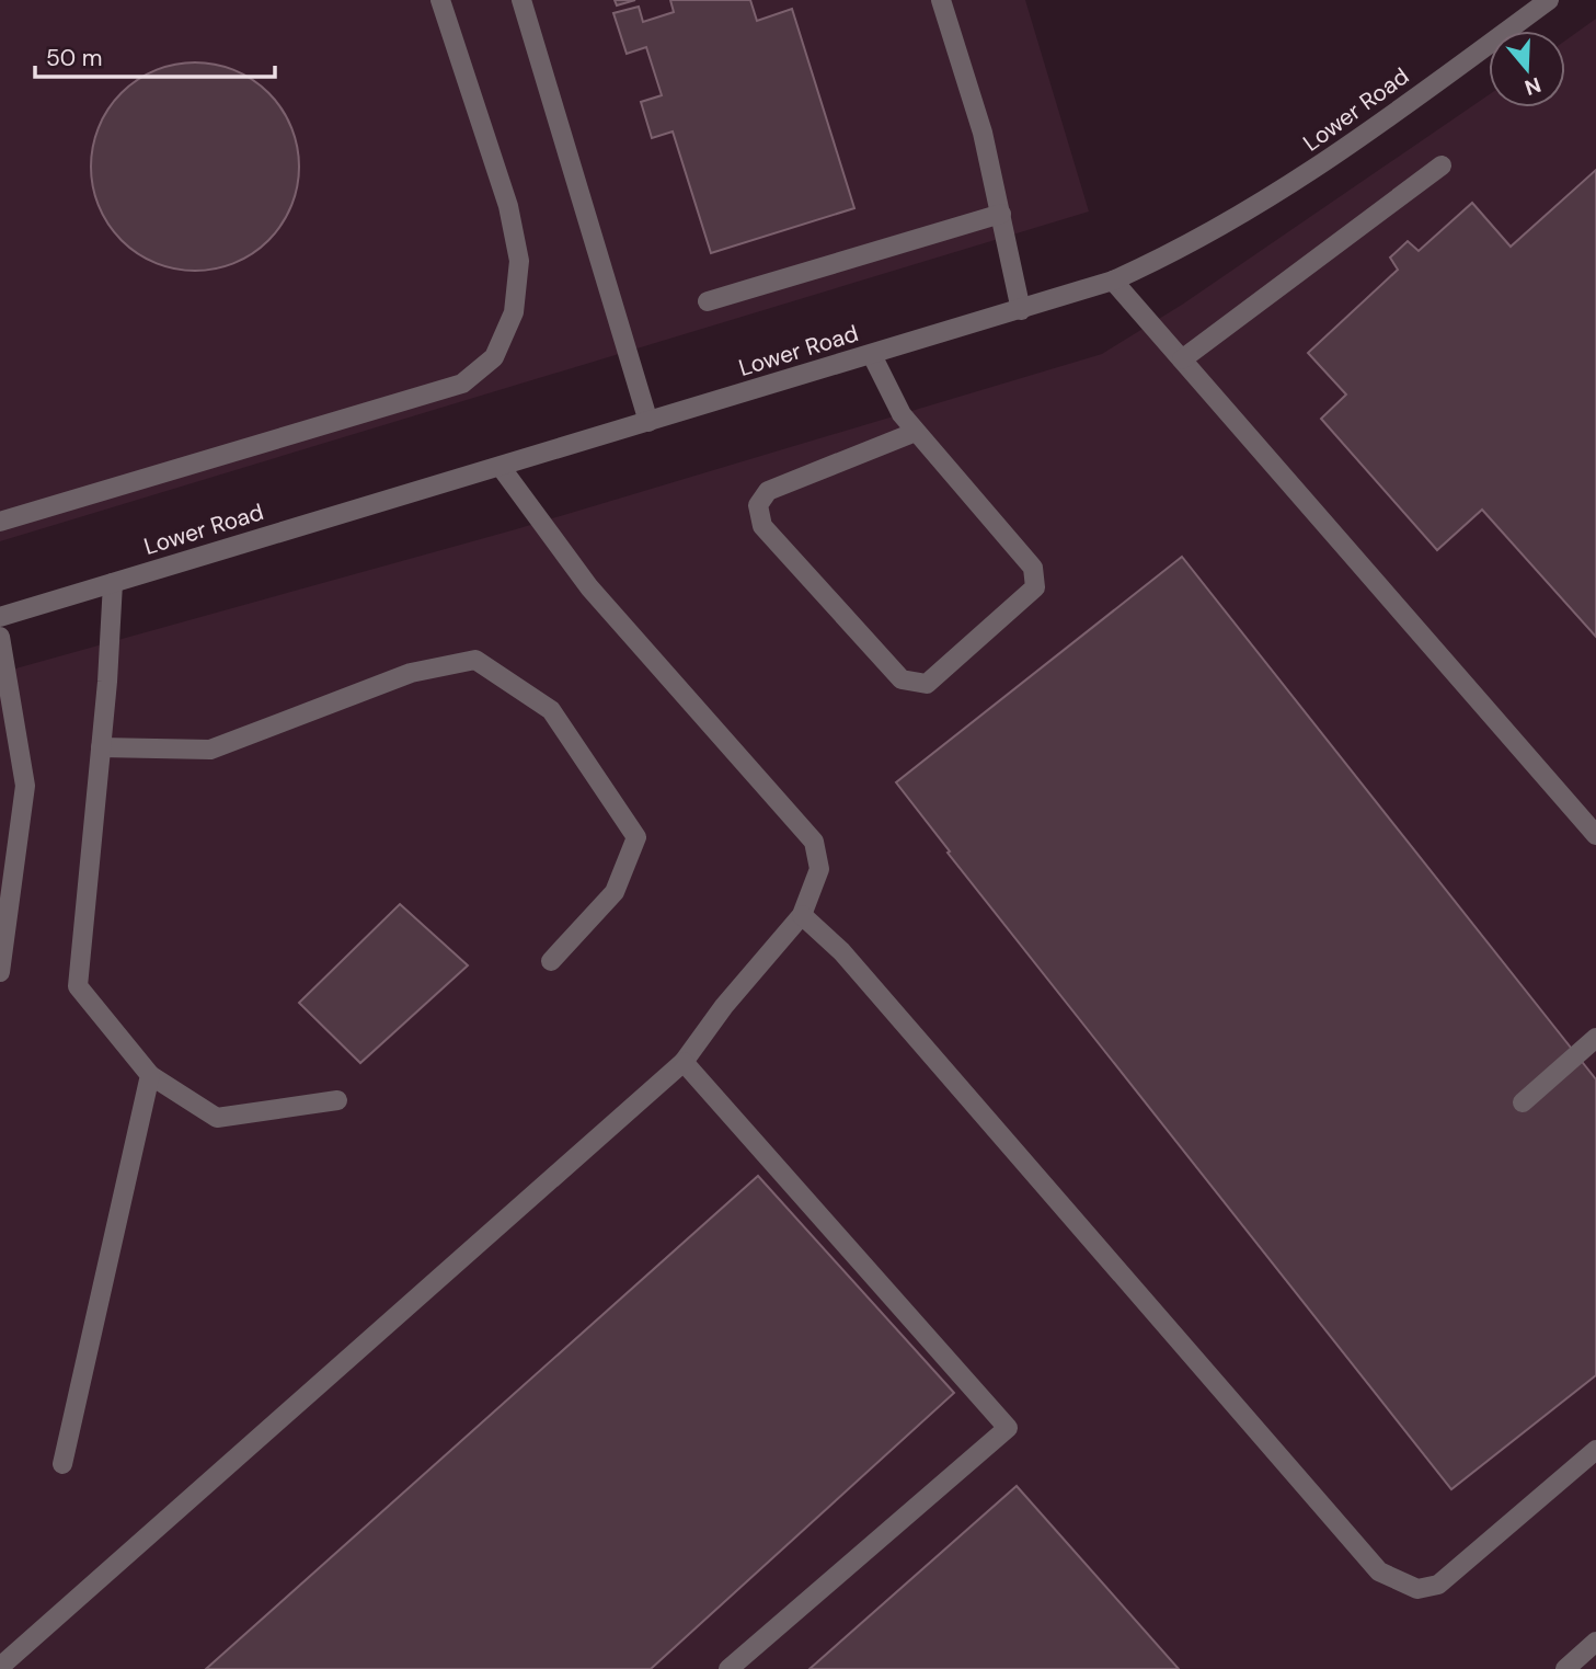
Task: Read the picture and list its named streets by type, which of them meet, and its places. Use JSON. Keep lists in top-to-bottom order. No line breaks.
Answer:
{"streets":{"street":["Lower Road"]},"scale_bar":"50 m","north":"bottom"}
